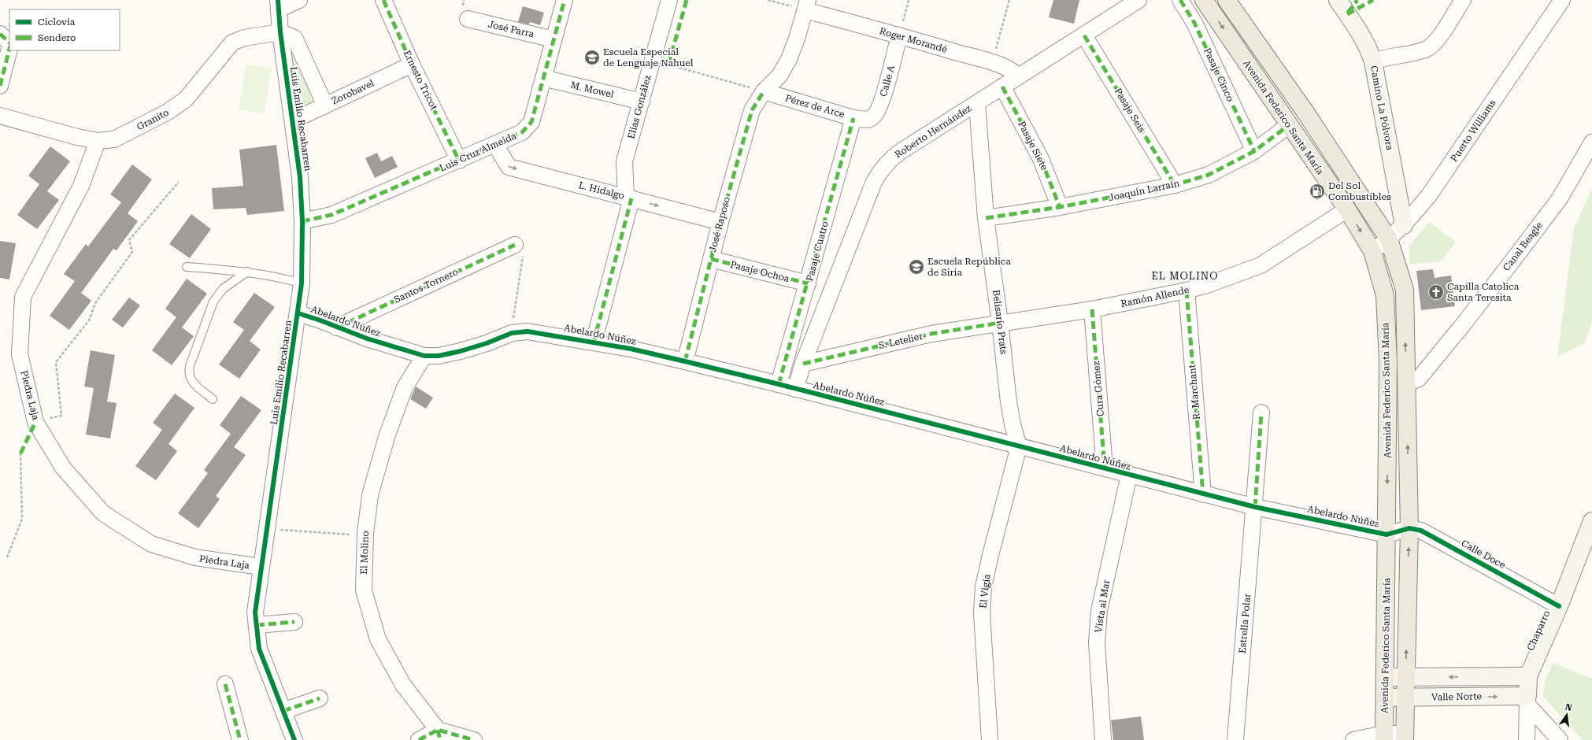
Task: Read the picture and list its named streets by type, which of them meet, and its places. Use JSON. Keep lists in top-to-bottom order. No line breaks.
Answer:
{"streets":{"main road":["Avenida Federico Santa María"],"street":["José Parra","Roger Morandé","Pasaje Cinco","Ernesto Tricot","Calle A","M. Mowel","Zorobavel","Pérez de Arce","Elías González","Camino La Pólvora","Pasaje Seis","Luis Emilio Recabarren","Granito","Puerto Williams","Roberto Hernández","Pasaje Siete","Luis Cruz Almeida","L. Hidalgo","Joaquín Larraín","José Raposo","Canal Beagle","Pasaje Cuatro","Pasaje Ochoa","Santos Tornero","Ramón Allende","Abelardo Núñez","Belisario Prats","S. Letelier","Cura Gómez","R. Marchant","Piedra Laja","El Molino","Calle Doce","El Vigía","Vista al Mar","Estrella Polar","Chaparro","Valle Norte"]},"crossings":[["José Parra","Luis Cruz Almeida"],["Roger Morandé","Calle A"],["Roger Morandé","Roberto Hernández"],["Roger Morandé","José Raposo"],["Pasaje Cinco","Joaquín Larraín"],["Ernesto Tricot","Zorobavel"],["Ernesto Tricot","Luis Cruz Almeida"],["Calle A","Pérez de Arce"],["Calle A","Pasaje Cuatro"],["M. Mowel","Elías González"],["M. Mowel","Luis Cruz Almeida"],["Zorobavel","Luis Emilio Recabarren"],["Pérez de Arce","José Raposo"],["Pérez de Arce","Pasaje Cuatro"],["Elías González","L. Hidalgo"],["Elías González","Abelardo Núñez"],["Camino La Pólvora","Puerto Williams"],["Pasaje Seis","Roberto Hernández"],["Pasaje Seis","Joaquín Larraín"],["Avenida Federico Santa María","Puerto Williams"],["Avenida Federico Santa María","Joaquín Larraín"],["Avenida Federico Santa María","Canal Beagle"],["Avenida Federico Santa María","Ramón Allende"],["Avenida Federico Santa María","Abelardo Núñez"],["Avenida Federico Santa María","Calle Doce"],["Avenida Federico Santa María","Valle Norte"],["Luis Emilio Recabarren","Granito"],["Luis Emilio Recabarren","Luis Cruz Almeida"],["Luis Emilio Recabarren","Abelardo Núñez"],["Luis Emilio Recabarren","Piedra Laja"],["Granito","Piedra Laja"],["Roberto Hernández","Pasaje Siete"],["Roberto Hernández","Abelardo Núñez"],["Roberto Hernández","Belisario Prats"],["Roberto Hernández","S. Letelier"],["Pasaje Siete","Joaquín Larraín"],["Luis Cruz Almeida","L. Hidalgo"],["L. Hidalgo","José Raposo"],["Joaquín Larraín","Belisario Prats"],["José Raposo","Pasaje Ochoa"],["José Raposo","Abelardo Núñez"],["Pasaje Cuatro","Pasaje Ochoa"],["Pasaje Cuatro","Abelardo Núñez"],["Santos Tornero","Abelardo Núñez"],["Ramón Allende","Belisario Prats"],["Ramón Allende","S. Letelier"],["Ramón Allende","Cura Gómez"],["Ramón Allende","R. Marchant"],["Abelardo Núñez","Belisario Prats"],["Abelardo Núñez","Cura Gómez"],["Abelardo Núñez","R. Marchant"],["Abelardo Núñez","El Molino"],["Abelardo Núñez","Calle Doce"],["Abelardo Núñez","El Vigía"],["Abelardo Núñez","Vista al Mar"],["Abelardo Núñez","Estrella Polar"],["Belisario Prats","S. Letelier"],["Belisario Prats","El Vigía"],["Calle Doce","Chaparro"],["Chaparro","Valle Norte"]],"one_way":["L. Hidalgo"],"districts":["EL MOLINO"],"places":{"school or university":["Escuela Especial de Lenguaje Nahuel","Escuela República de Siria"],"fuel station":["Del Sol Combustibles"],"church":["Capilla Catolica Santa Teresita"]},"legend":["Ciclovía","Sendero"],"north":"top"}
